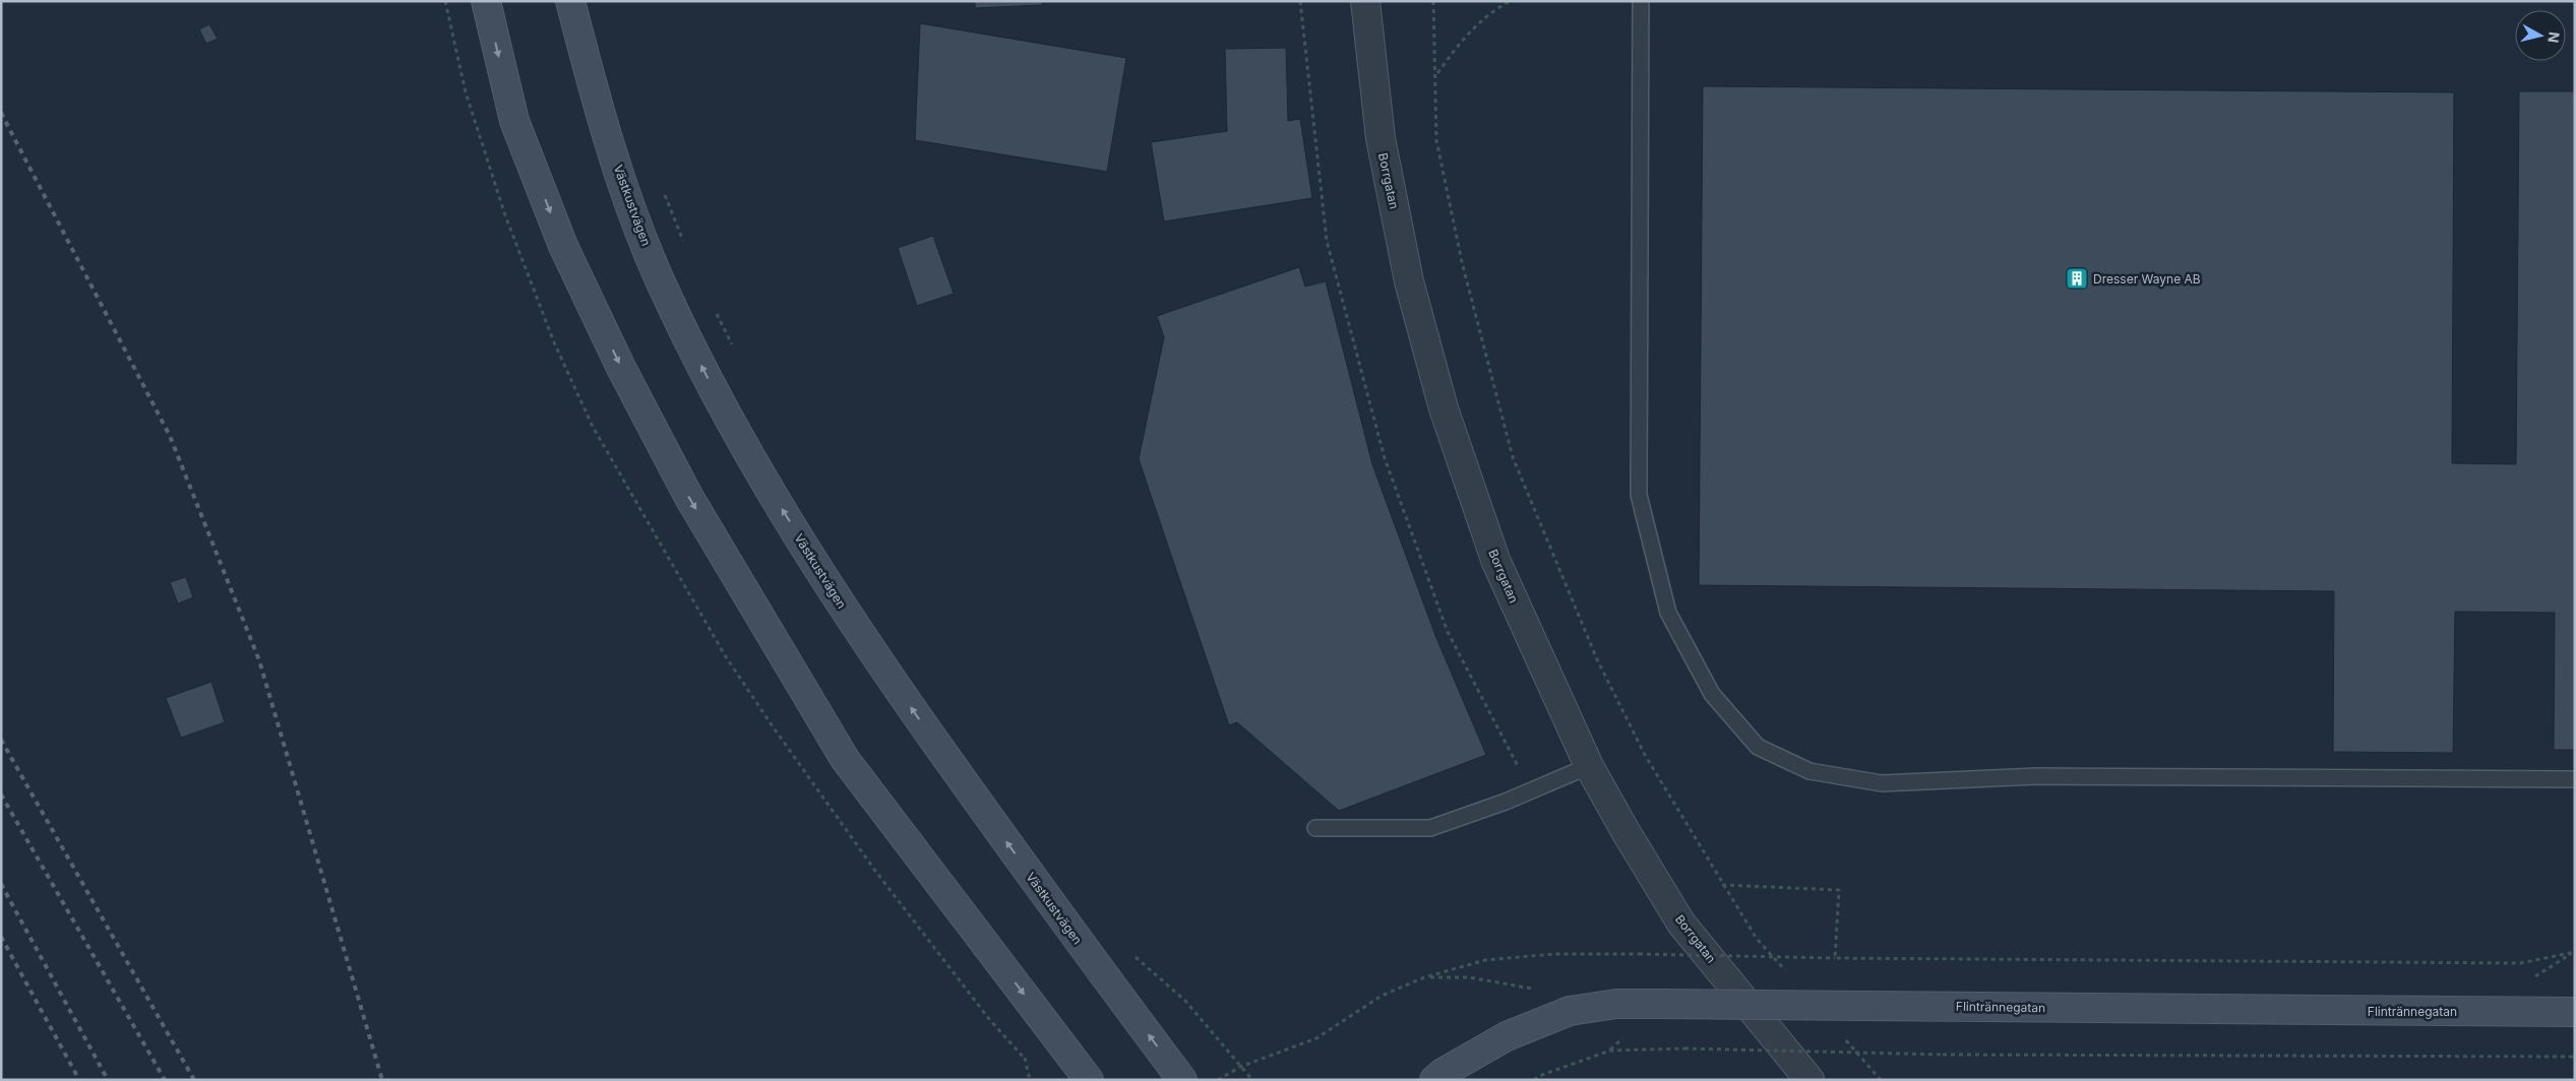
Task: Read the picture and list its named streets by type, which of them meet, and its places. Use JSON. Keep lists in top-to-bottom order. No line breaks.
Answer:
{"streets":{"main road":["Västkustvägen","Flintrännegatan"],"street":["Borrgatan"]},"places":{"building":["Dresser Wayne AB"]},"north":"right"}
